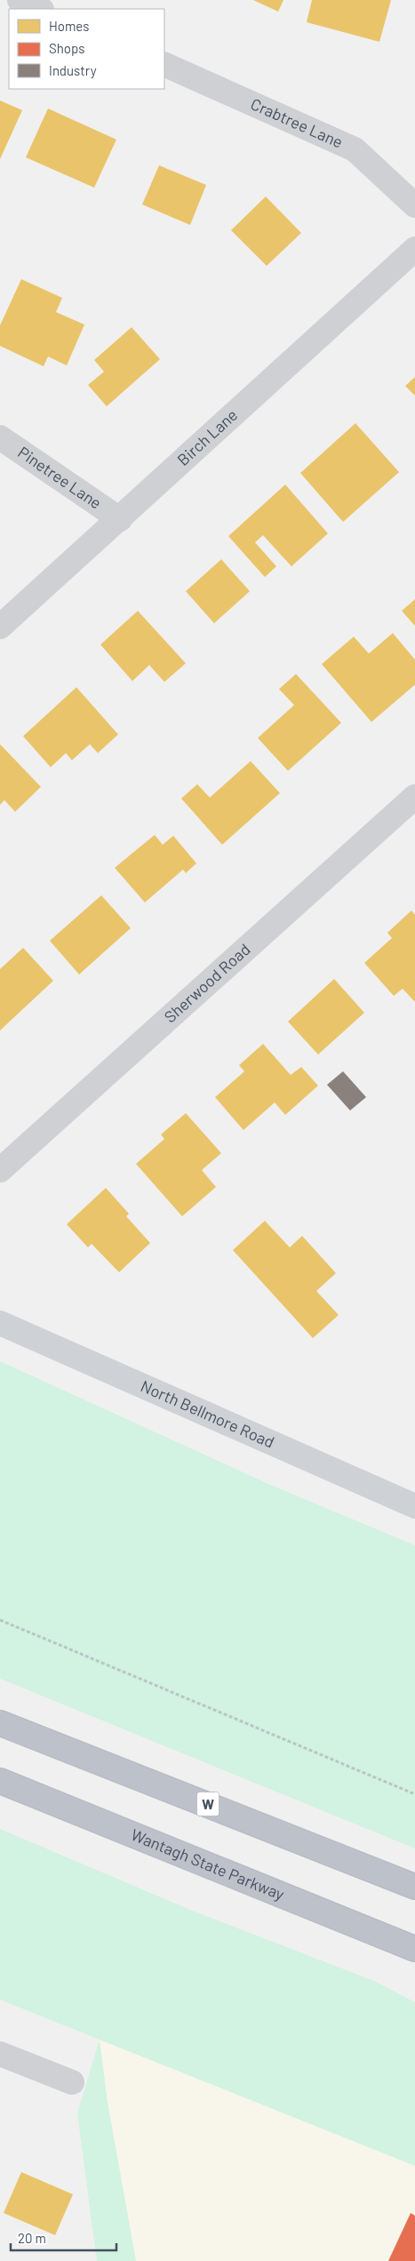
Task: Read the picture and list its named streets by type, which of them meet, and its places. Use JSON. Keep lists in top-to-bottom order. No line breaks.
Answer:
{"streets":{"highway":["W","Wantagh State Parkway"],"street":["Crabtree Lane","Birch Lane","Pinetree Lane","Sherwood Road","North Bellmore Road"]},"crossings":[["Birch Lane","Pinetree Lane"]],"legend":["Homes","Shops","Industry"],"scale_bar":"20 m"}
